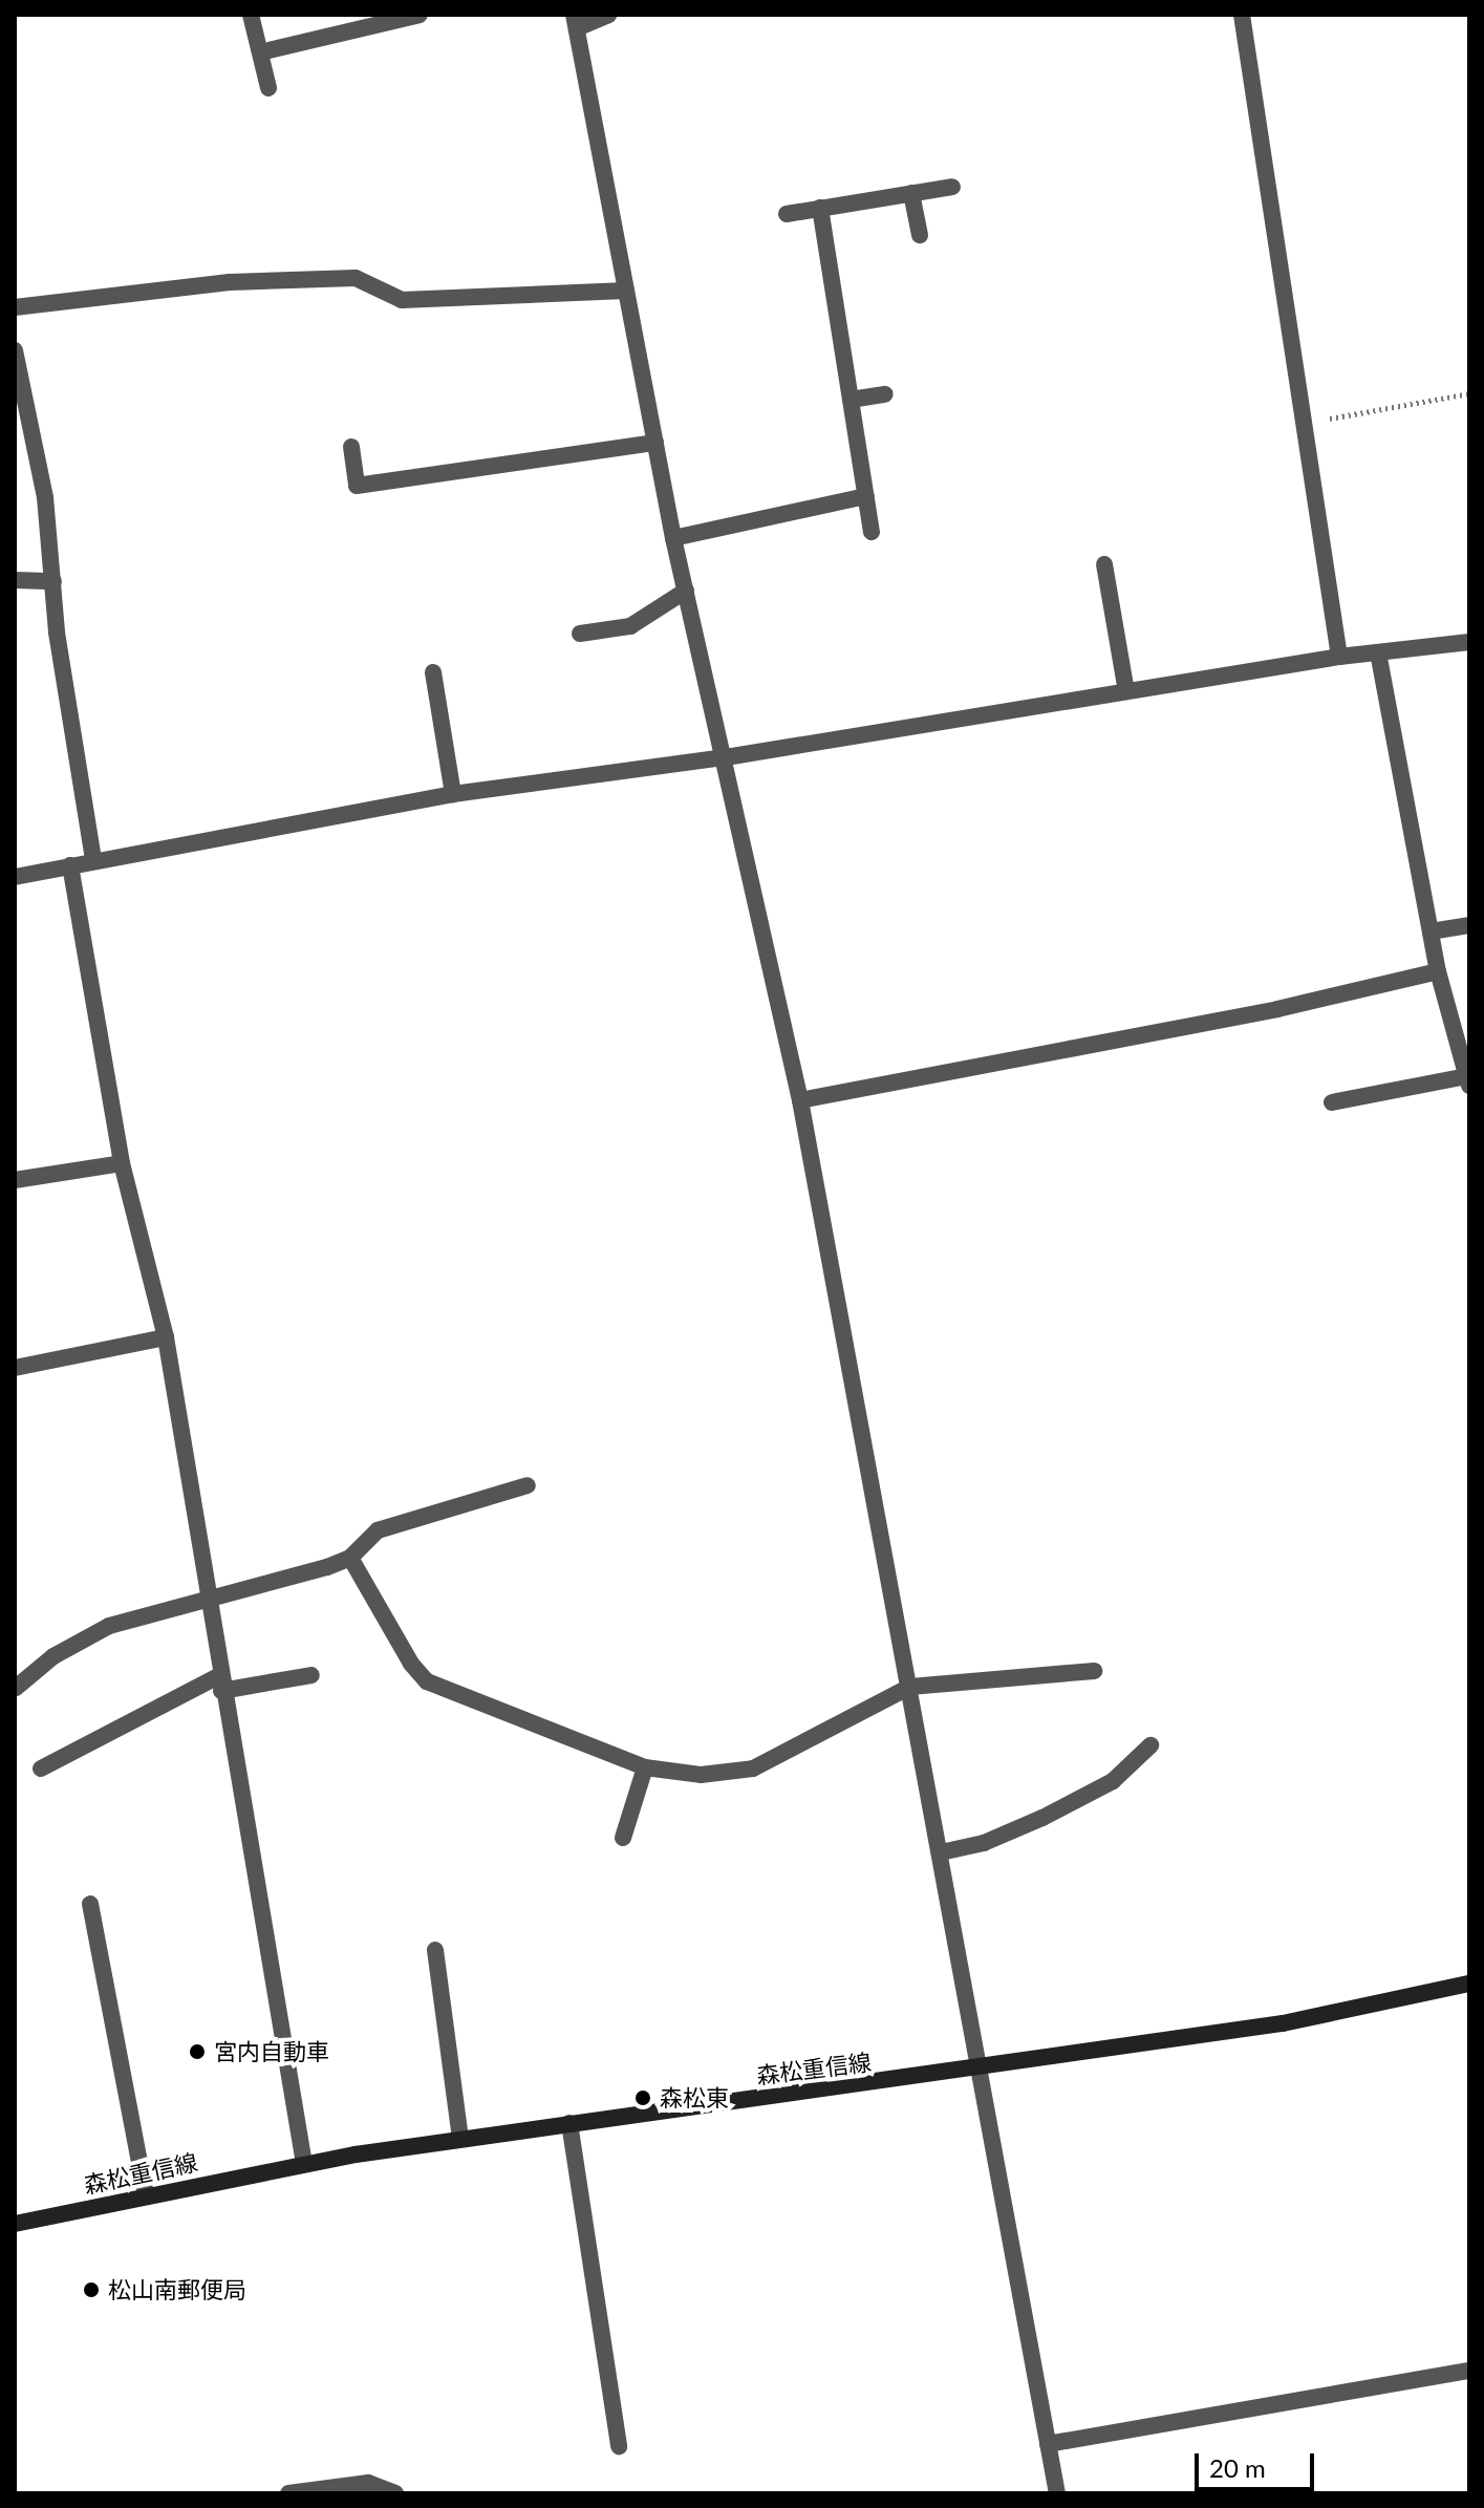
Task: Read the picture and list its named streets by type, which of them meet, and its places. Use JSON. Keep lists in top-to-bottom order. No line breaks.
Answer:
{"streets":{"main road":["森松重信線"]},"places":["宮内自動車","森松東","松山南郵便局"],"scale_bar":"20 m"}
